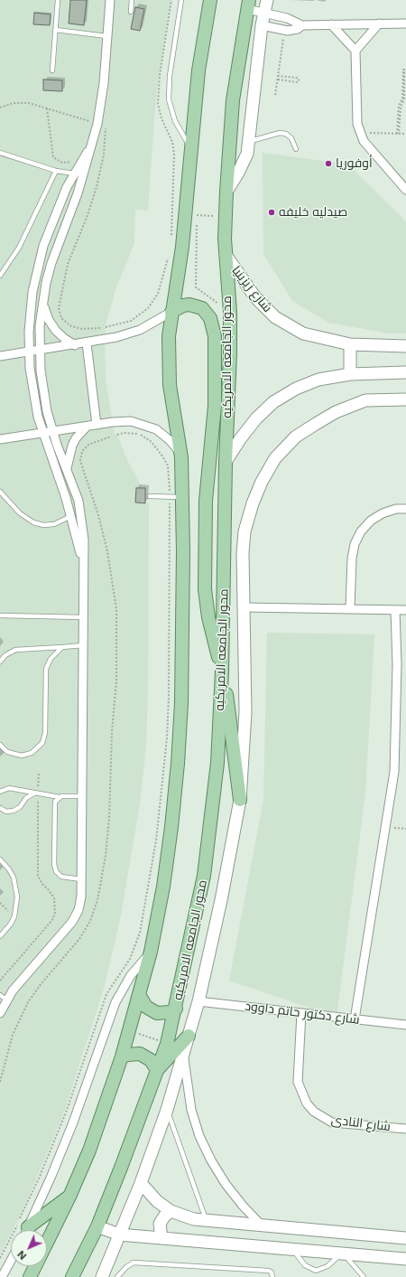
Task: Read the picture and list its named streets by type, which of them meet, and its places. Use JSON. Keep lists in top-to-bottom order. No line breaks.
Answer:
{"streets":{"main road":["محور الجامعه الامريكيه"],"street":["شارع زيزينيا","شارع دكتور حاتم داوود","شارع النادى"]},"crossings":[["شارع زيزينيا","محور الجامعه الامريكيه"],["شارع دكتور حاتم داوود","شارع النادى"]],"places":["أوفوريا","صيدليه خليفه"],"north":"bottom left"}
